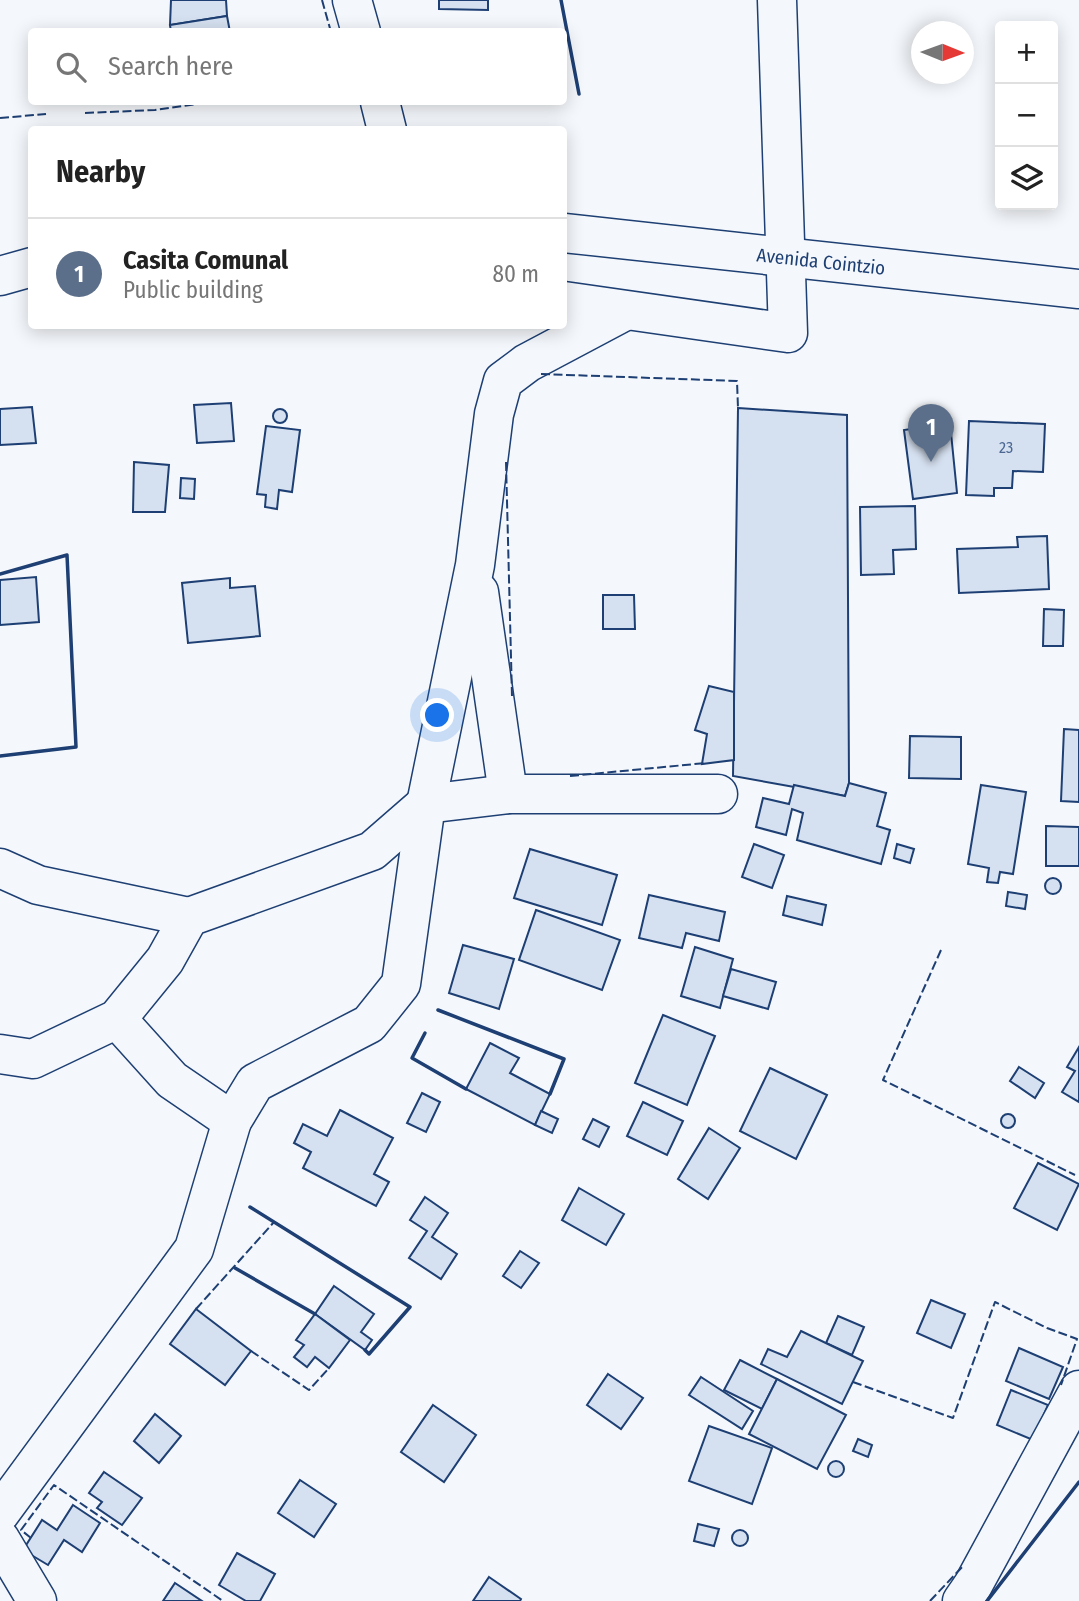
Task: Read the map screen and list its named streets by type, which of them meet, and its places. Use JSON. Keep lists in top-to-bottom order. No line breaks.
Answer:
{"streets":{"street":["Avenida Cointzio"]},"house_numbers":["23"],"north":"right","page":{"map_buttons":["+","−"],"search":"Search here","heading":"Nearby","list":[{"mark":"1","name":"Casita Comunal","note":"Public building","value":"80 m"}],"pins":"1"}}
